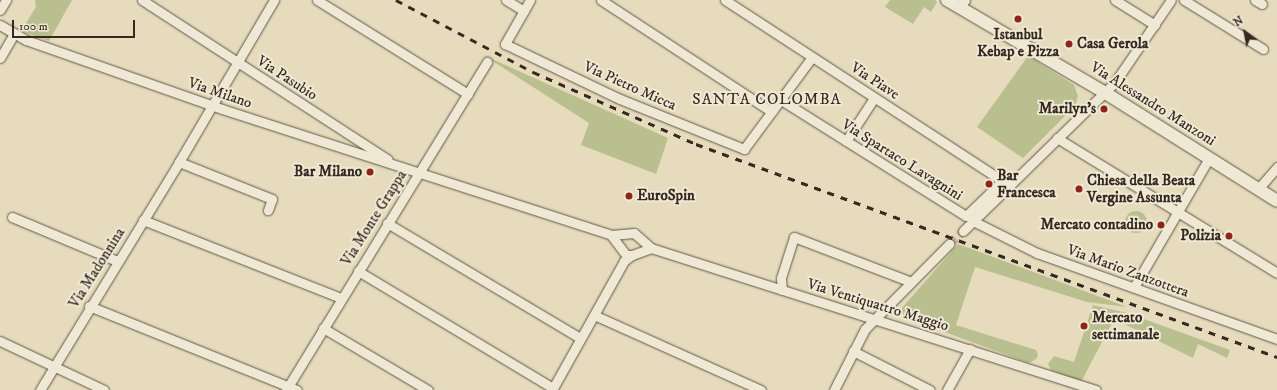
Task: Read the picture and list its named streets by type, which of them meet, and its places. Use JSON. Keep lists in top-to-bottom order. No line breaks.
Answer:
{"streets":{"street":["Via Pasubio","Via Piave","Via Pietro Micca","Via Milano","Via Alessandro Manzoni","Via Spartaco Lavagnini","Via Monte Grappa","Via Madonnina","Via Mario Zanzottera","Via Ventiquattro Maggio"]},"crossings":[["Via Pasubio","Via Milano"],["Via Pasubio","Via Monte Grappa"],["Via Pasubio","Via Madonnina"],["Via Piave","Via Spartaco Lavagnini"],["Via Milano","Via Monte Grappa"],["Via Milano","Via Madonnina"]],"districts":["SANTA COLOMBA"],"places":["Istanbul Kebap e Pizza","Casa Gerola","Marilyn's","Bar Milano","Bar Francesca","Chiesa della Beata Vergine Assunta","EuroSpin","Mercato contadino","Polizia","Mercato settimanale"],"scale_bar":"100 m","north":"top left"}
